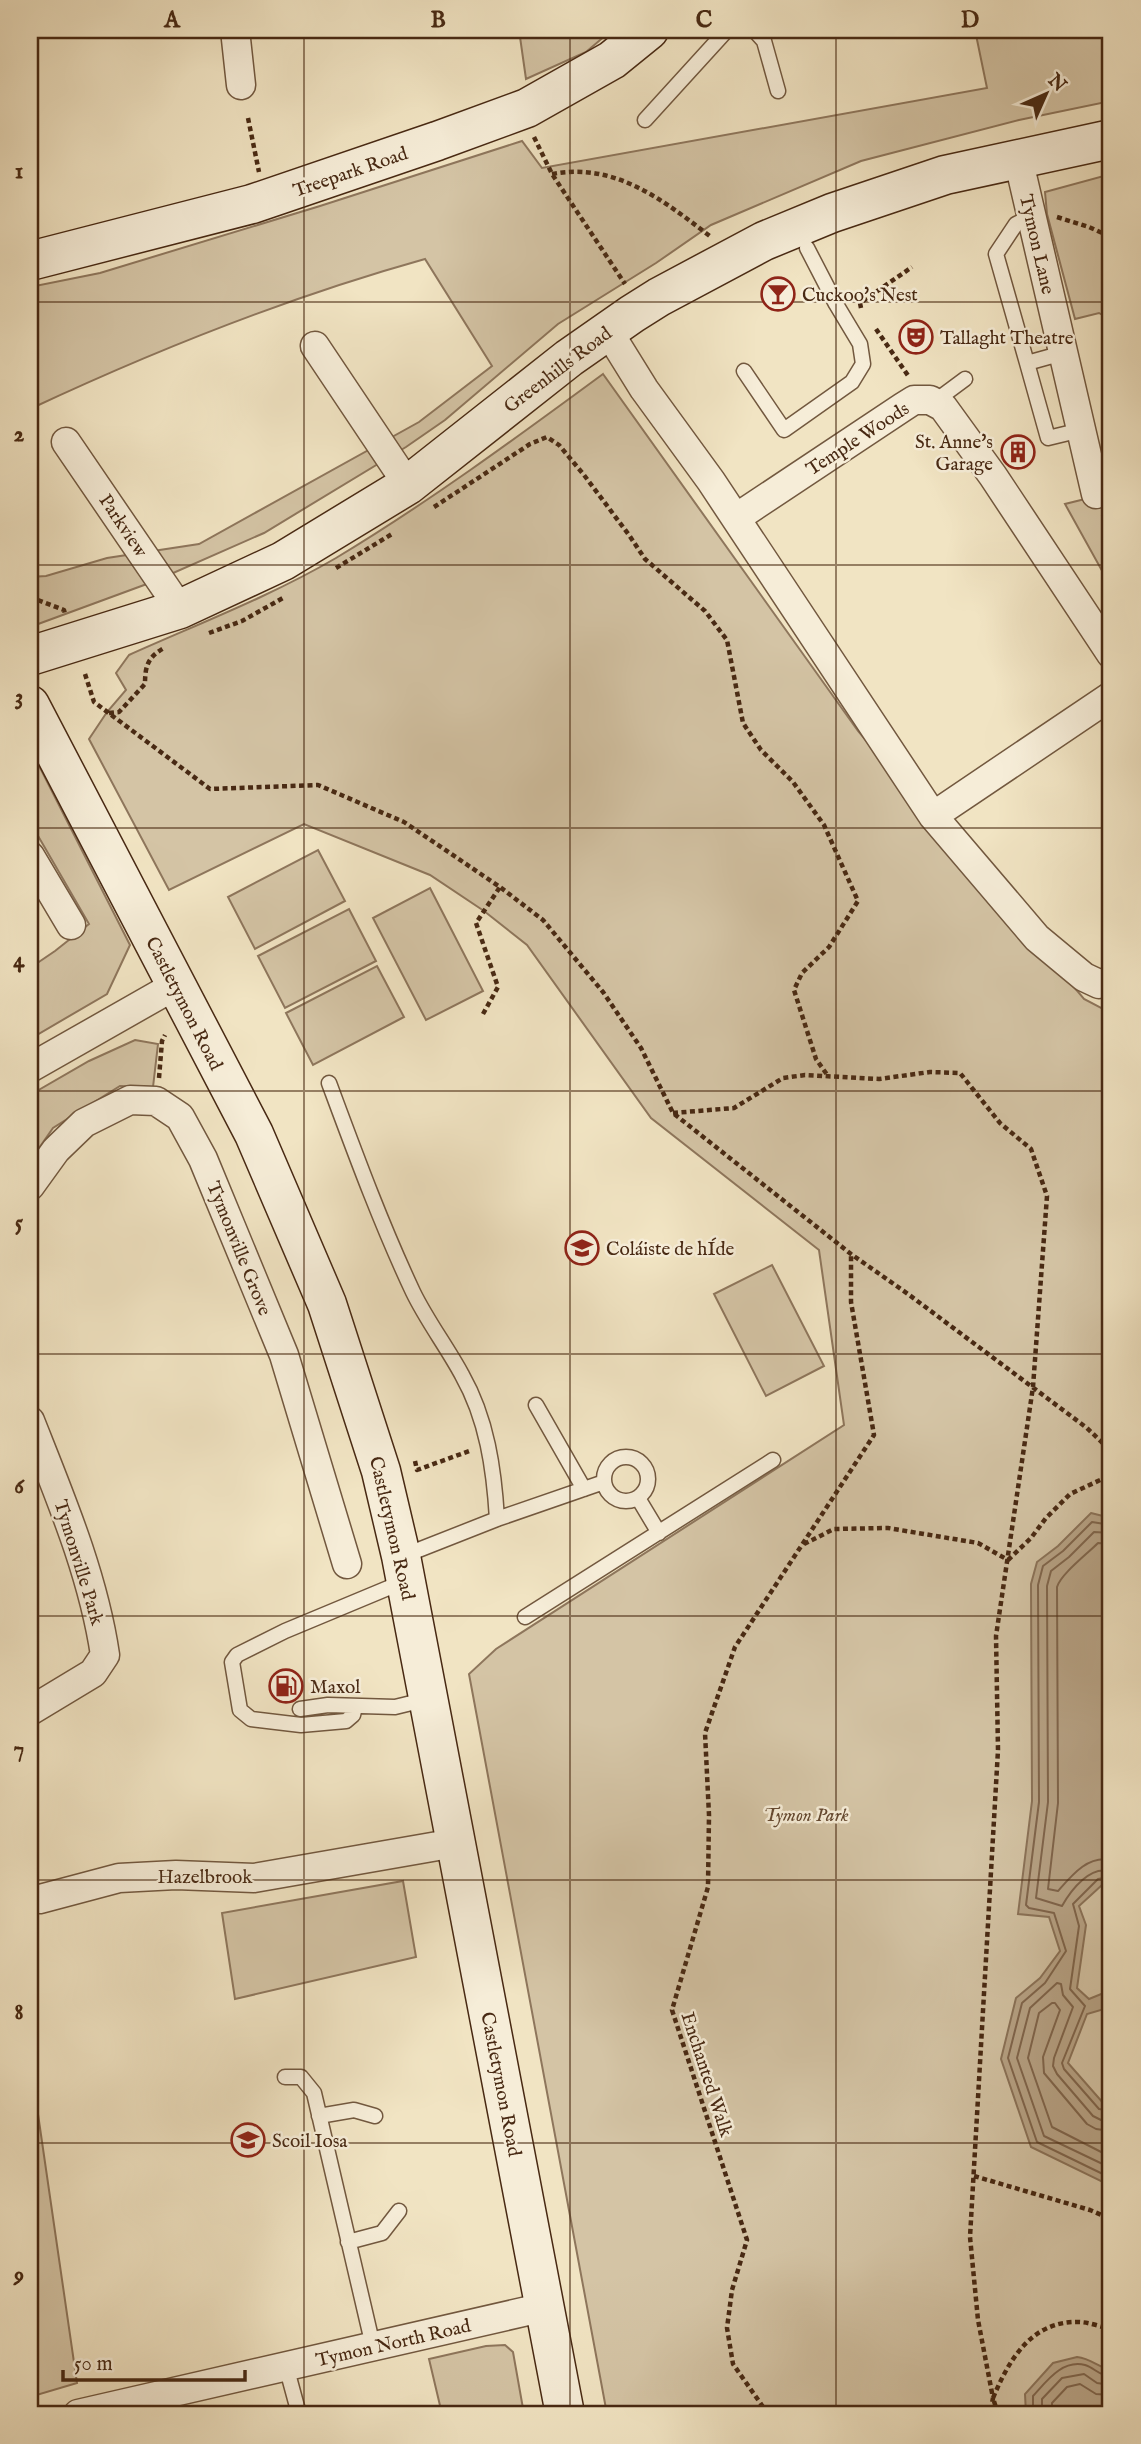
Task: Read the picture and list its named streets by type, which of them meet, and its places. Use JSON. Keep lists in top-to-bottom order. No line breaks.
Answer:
{"streets":{"street":["Treepark Road","Tymon Lane","Greenhills Road","Temple Woods","Parkview","Castletymon Road","Tymonville Grove","Tymonville Park","Hazelbrook","Tymon North Road"],"path":["Enchanted Walk"]},"crossings":[["Tymon Lane","Greenhills Road"],["Greenhills Road","Parkview"],["Castletymon Road","Hazelbrook"],["Castletymon Road","Tymon North Road"]],"parks":["Tymon Park"],"places":{"bar":["Cuckoo's Nest"],"theatre":["Tallaght Theatre"],"building":["St. Anne's Garage"],"school or university":["Coláiste de hÍde","Scoil Iosa"],"fuel station":["Maxol"]},"scale_bar":"50 m","north":"top right","grid":{"columns":["A","B","C","D"],"rows":["1","2","3","4","5","6","7","8","9"]}}
